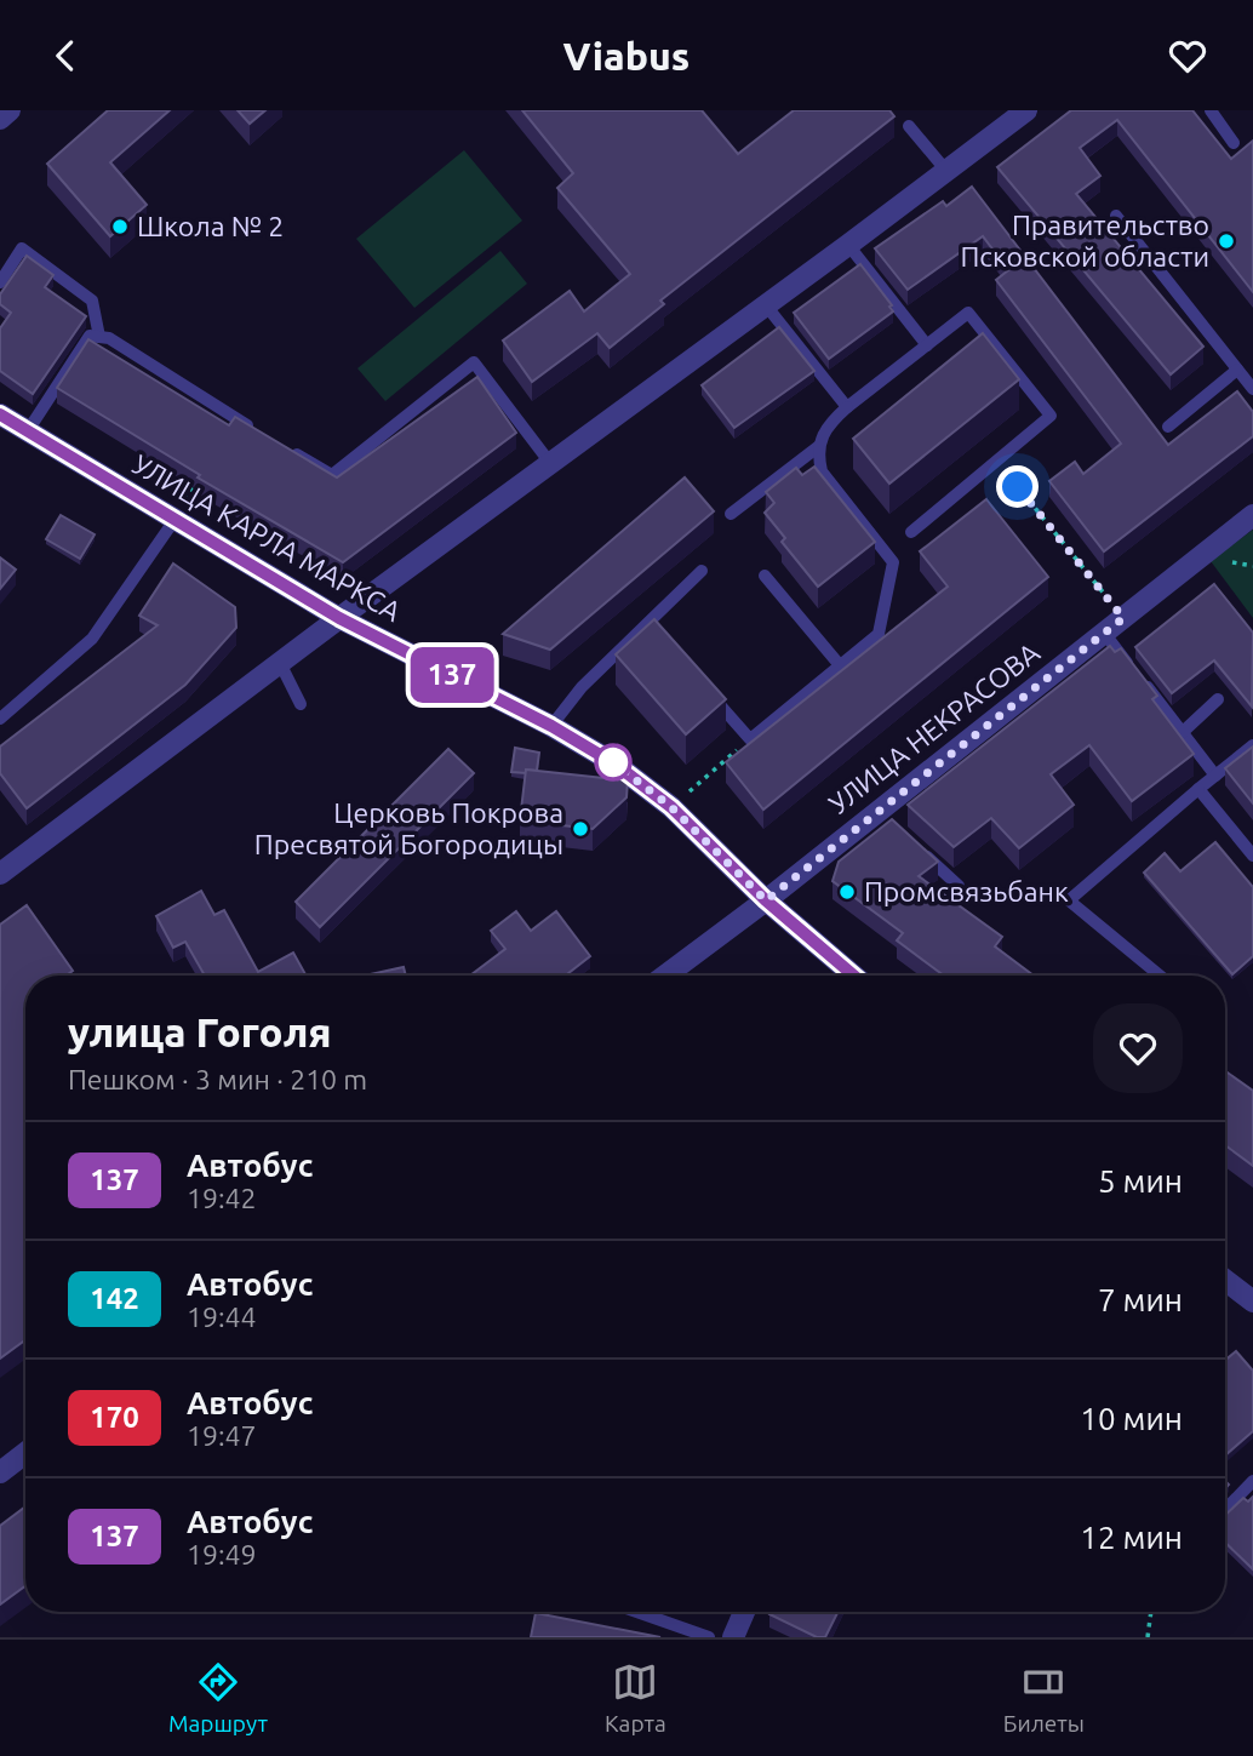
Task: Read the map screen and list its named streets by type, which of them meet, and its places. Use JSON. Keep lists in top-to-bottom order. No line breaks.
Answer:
{"streets":{"street":["УЛИЦА КАРЛА МАРКСА","УЛИЦА НЕКРАСОВА"]},"crossings":[["УЛИЦА КАРЛА МАРКСА","УЛИЦА НЕКРАСОВА"]],"places":["Школа № 2","Правительство Псковской области","Церковь Покрова Пресвятой Богородицы","Промсвязьбанк"],"lines":["bus line 137"],"page":{"header":"Viabus","on_map":"137","heading":["улица Гоголя","Пешком · 3 мин · 210 m"],"list":[{"mark":"137","name":"Автобус","note":"19:42","value":"5 мин"},{"mark":"142","name":"Автобус","note":"19:44","value":"7 мин"},{"mark":"170","name":"Автобус","note":"19:47","value":"10 мин"},{"mark":"137","name":"Автобус","note":"19:49","value":"12 мин"}],"tabs":["Маршрут","Карта","Билеты"]}}
